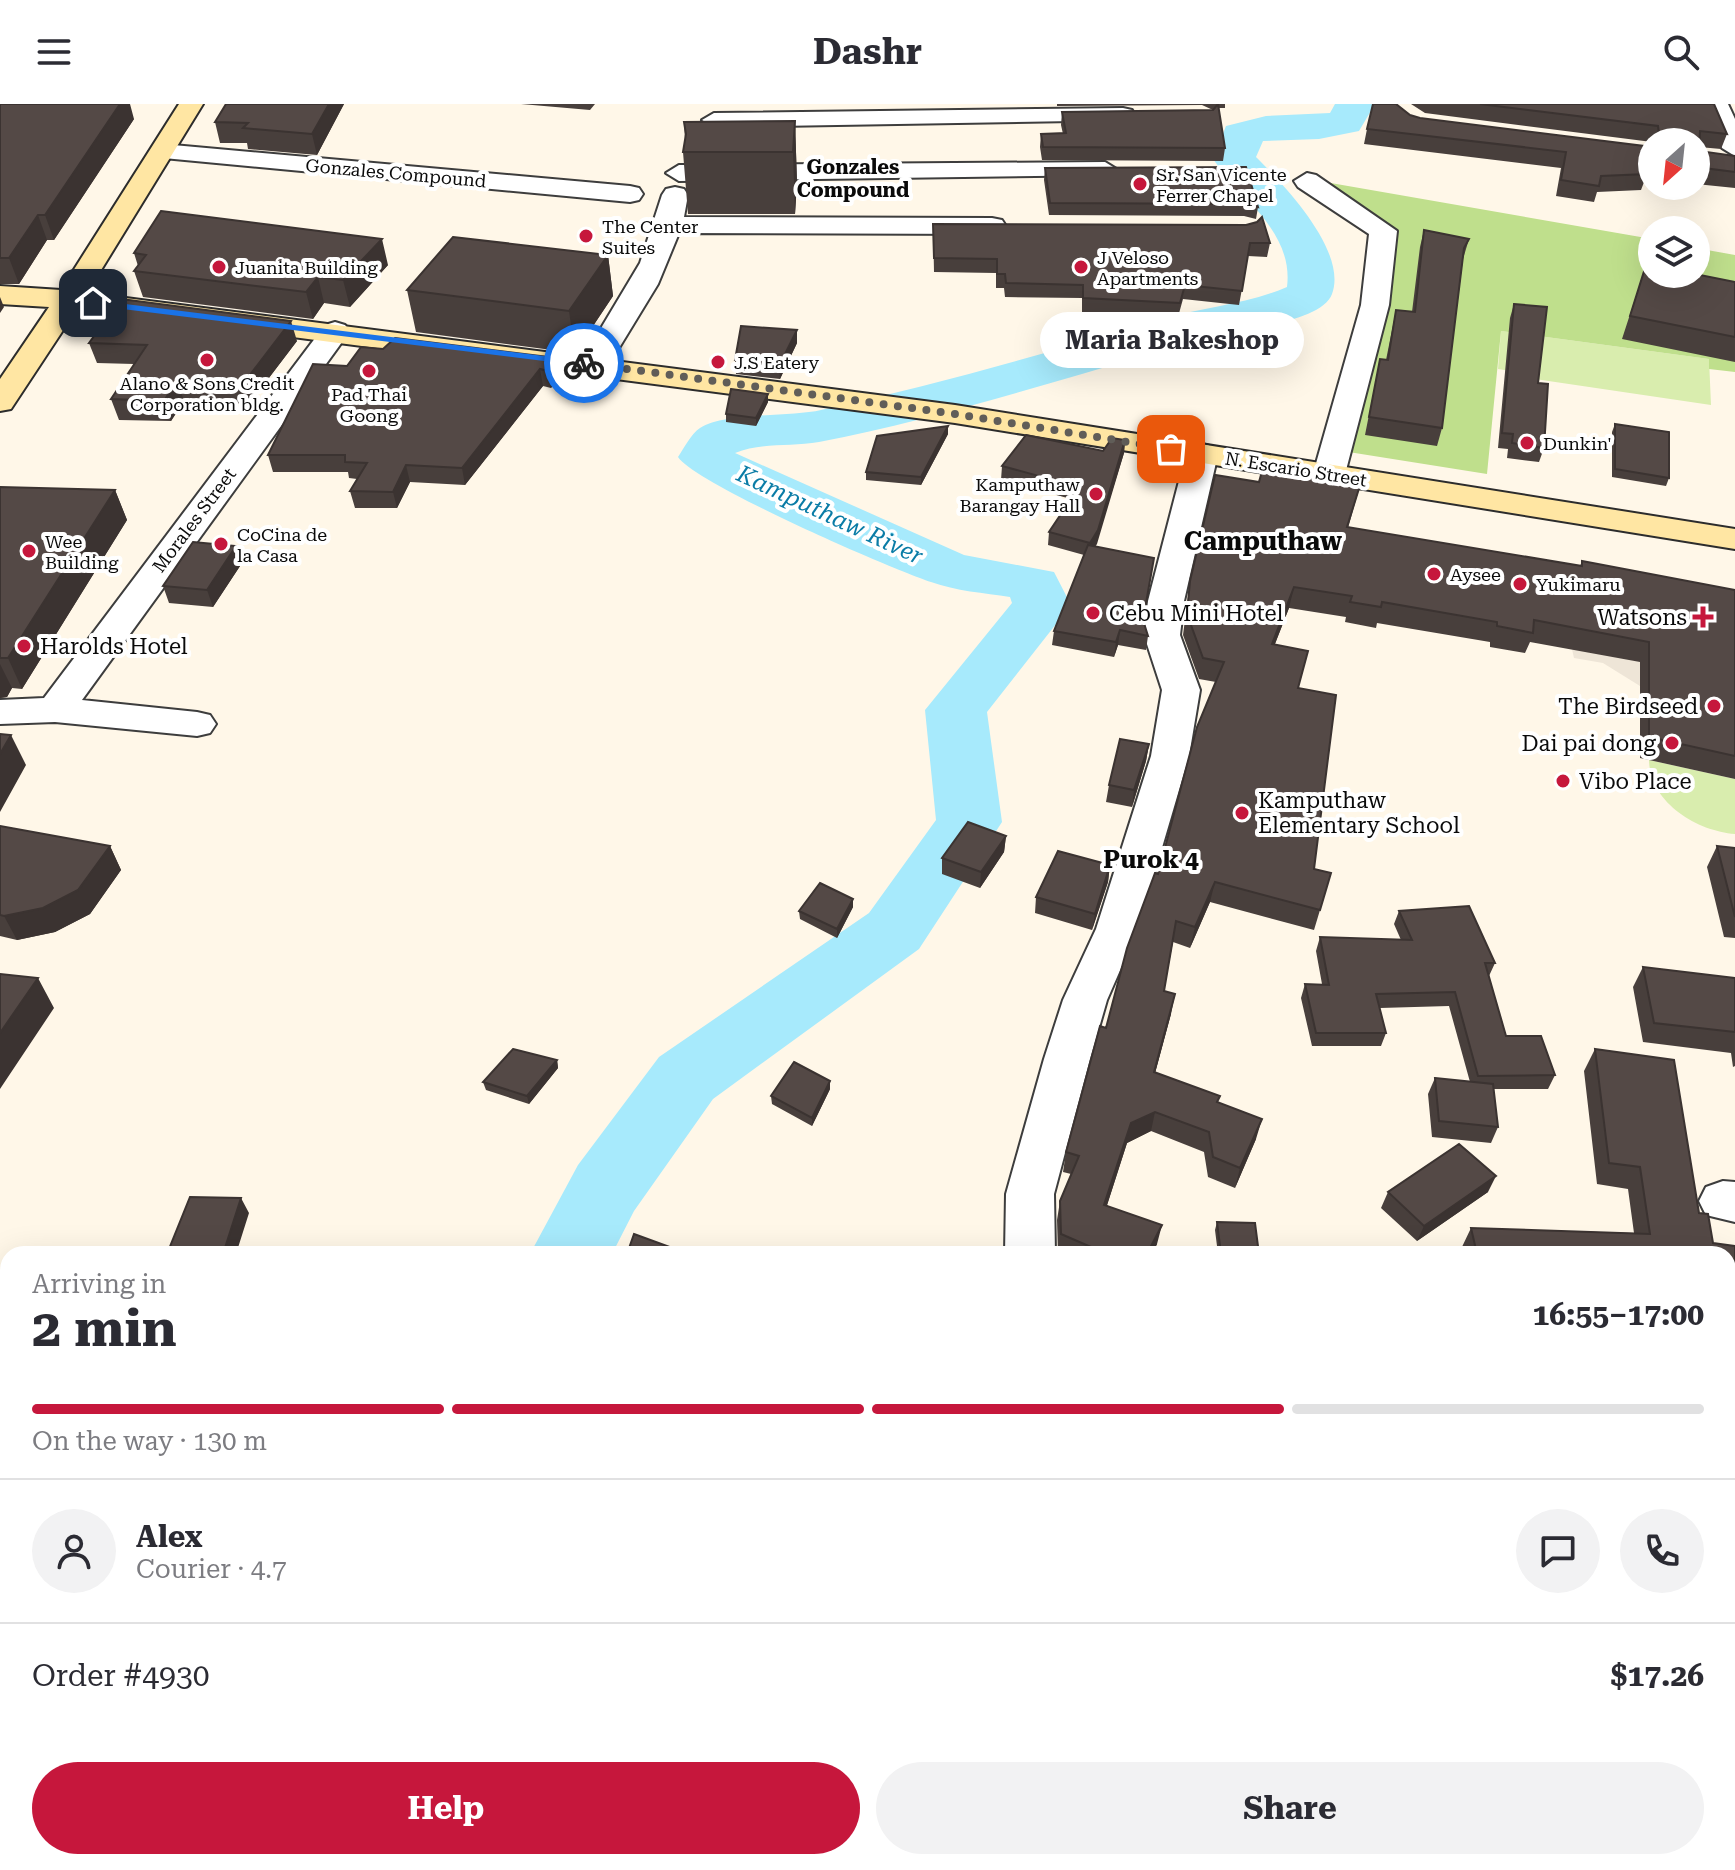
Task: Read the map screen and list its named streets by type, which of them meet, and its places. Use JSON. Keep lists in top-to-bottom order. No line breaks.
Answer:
{"streets":{"main road":["N. Escario Street"],"street":["Gonzales Compound","Morales Street"]},"crossings":[["N. Escario Street","Morales Street"]],"districts":["Gonzales Compound","Camputhaw","Purok 4"],"water":["Kamputhaw River"],"places":{"other":["Sr. San Vicente Ferrer Chapel","The Center Suites","Juanita Building","J Veloso Apartments","Alano & Sons Credit Corporation bldg.","J.S Eatery","Pad Thai Goong","Dunkin'","Maria Bakeshop","Kamputhaw Barangay Hall","CoCina de la Casa","Wee Building","Aysee","Yukimaru","Cebu Mini Hotel","Harolds Hotel","The Birdseed","Dai pai dong","Vibo Place","Kamputhaw Elementary School"],"health":["Watsons"]},"north":"bottom left","page":{"header":"Dashr","bubble":"Maria Bakeshop","heading":["2 min","Arriving in","16:55–17:00"],"panel":["Alex","Courier · 4.7","Order #4930","$17.26"],"bar":"On the way · 130 m","buttons":["Help","Share"]}}
